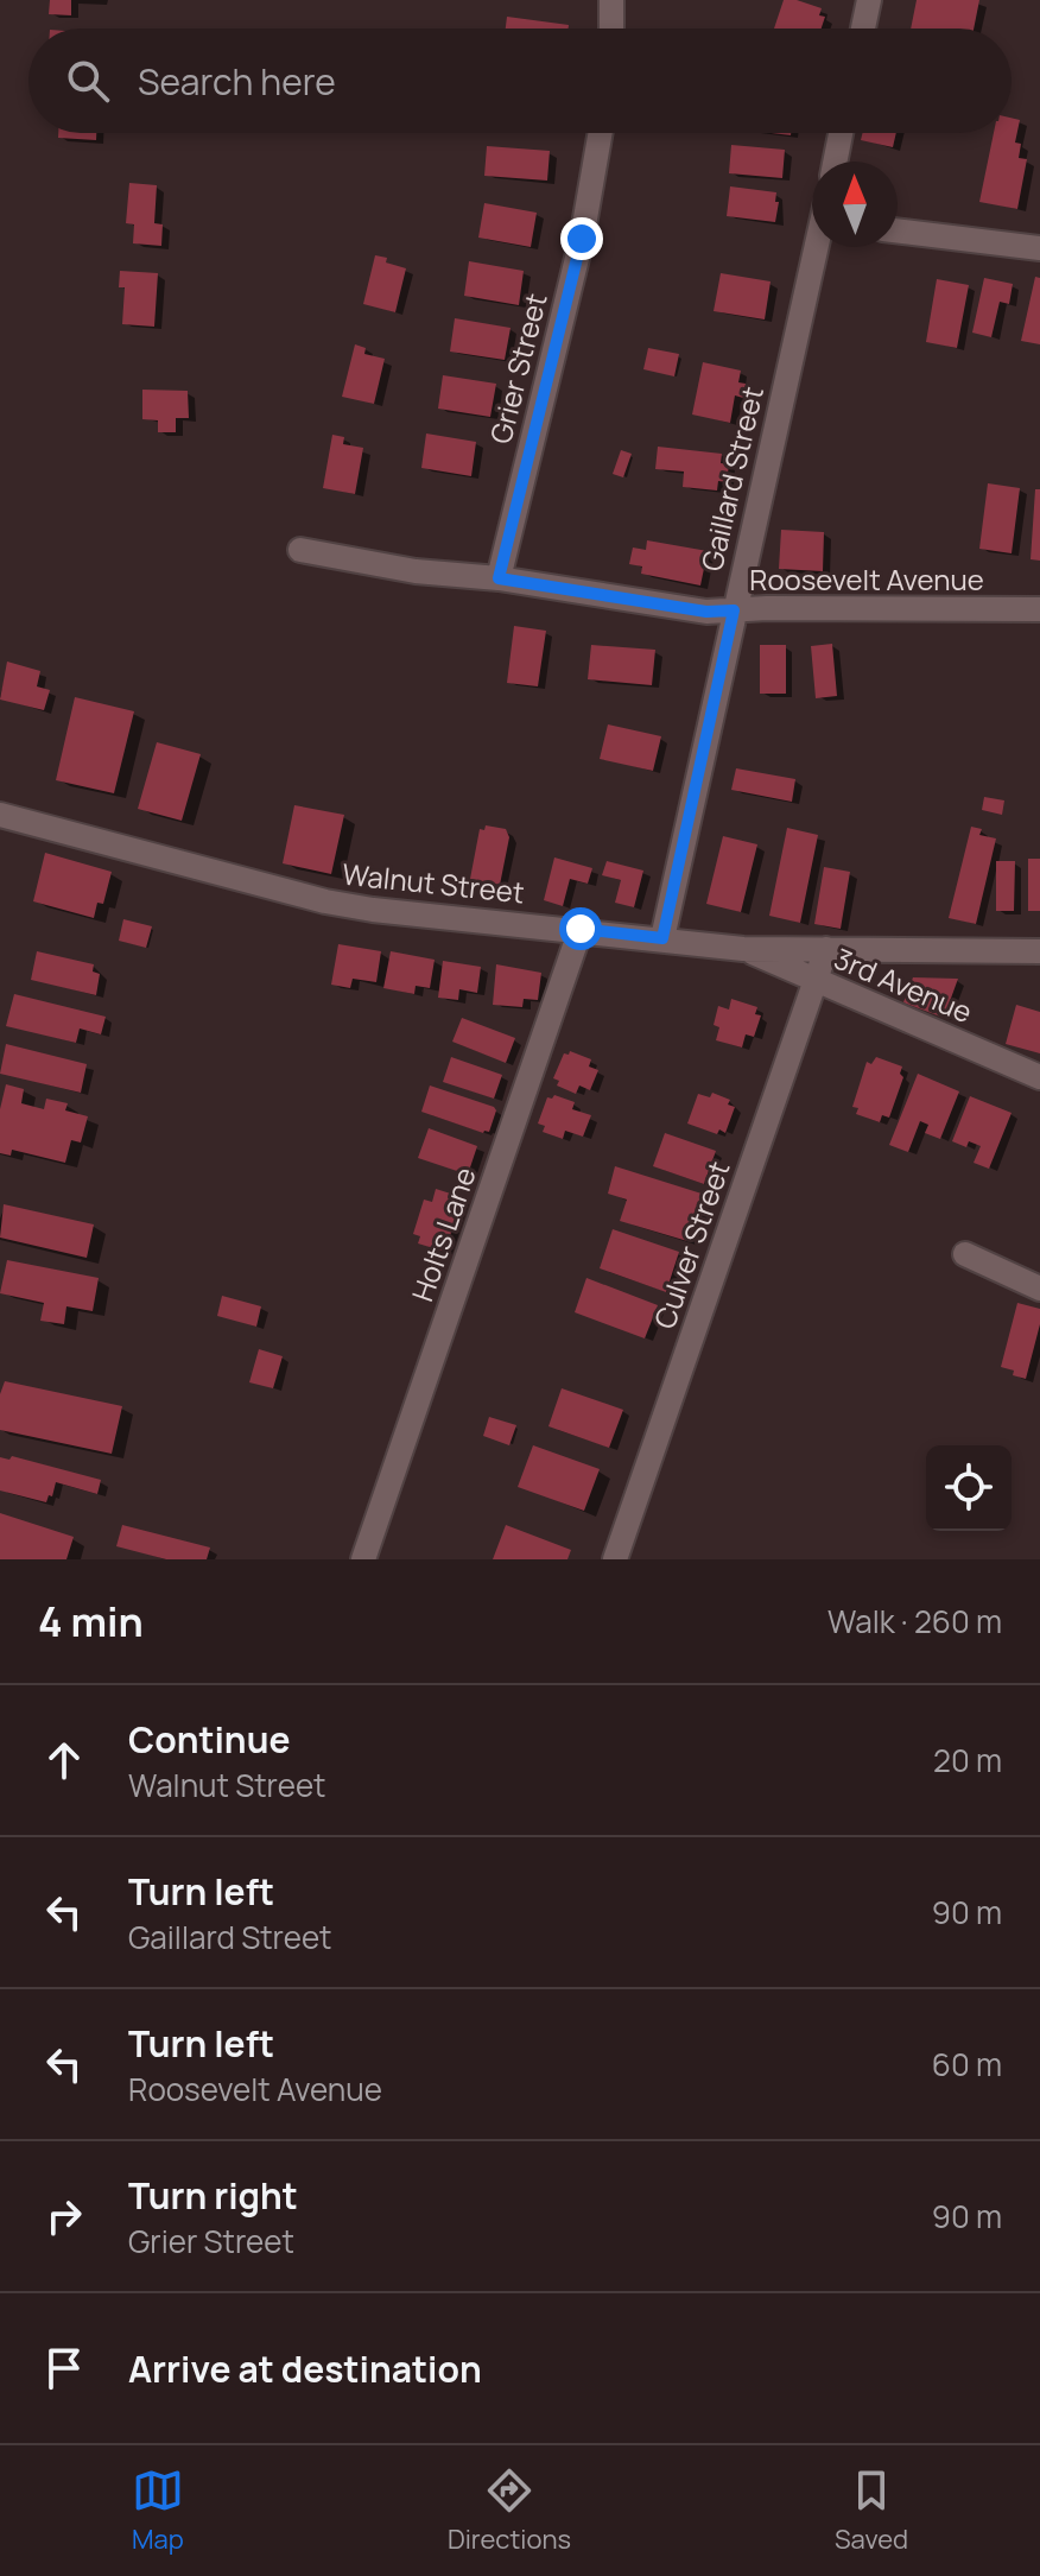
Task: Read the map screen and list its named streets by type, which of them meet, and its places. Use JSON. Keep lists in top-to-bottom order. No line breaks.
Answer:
{"streets":{"street":["Grier Street","Gaillard Street","Roosevelt Avenue","Walnut Street","3rd Avenue","Holts Lane","Culver Street"]},"crossings":[["Grier Street","Roosevelt Avenue"],["Gaillard Street","Roosevelt Avenue"],["Gaillard Street","Walnut Street"],["Walnut Street","3rd Avenue"],["Walnut Street","Holts Lane"],["Walnut Street","Culver Street"],["3rd Avenue","Culver Street"]],"north":"top","page":{"search":"Search here","heading":["4 min","Walk · 260 m"],"list":[["Continue","Walnut Street","20 m"],["Turn left","Gaillard Street","90 m"],["Turn left","Roosevelt Avenue","60 m"],["Turn right","Grier Street","90 m"],"Arrive at destination"],"nav":["Map","Directions","Saved"]}}
